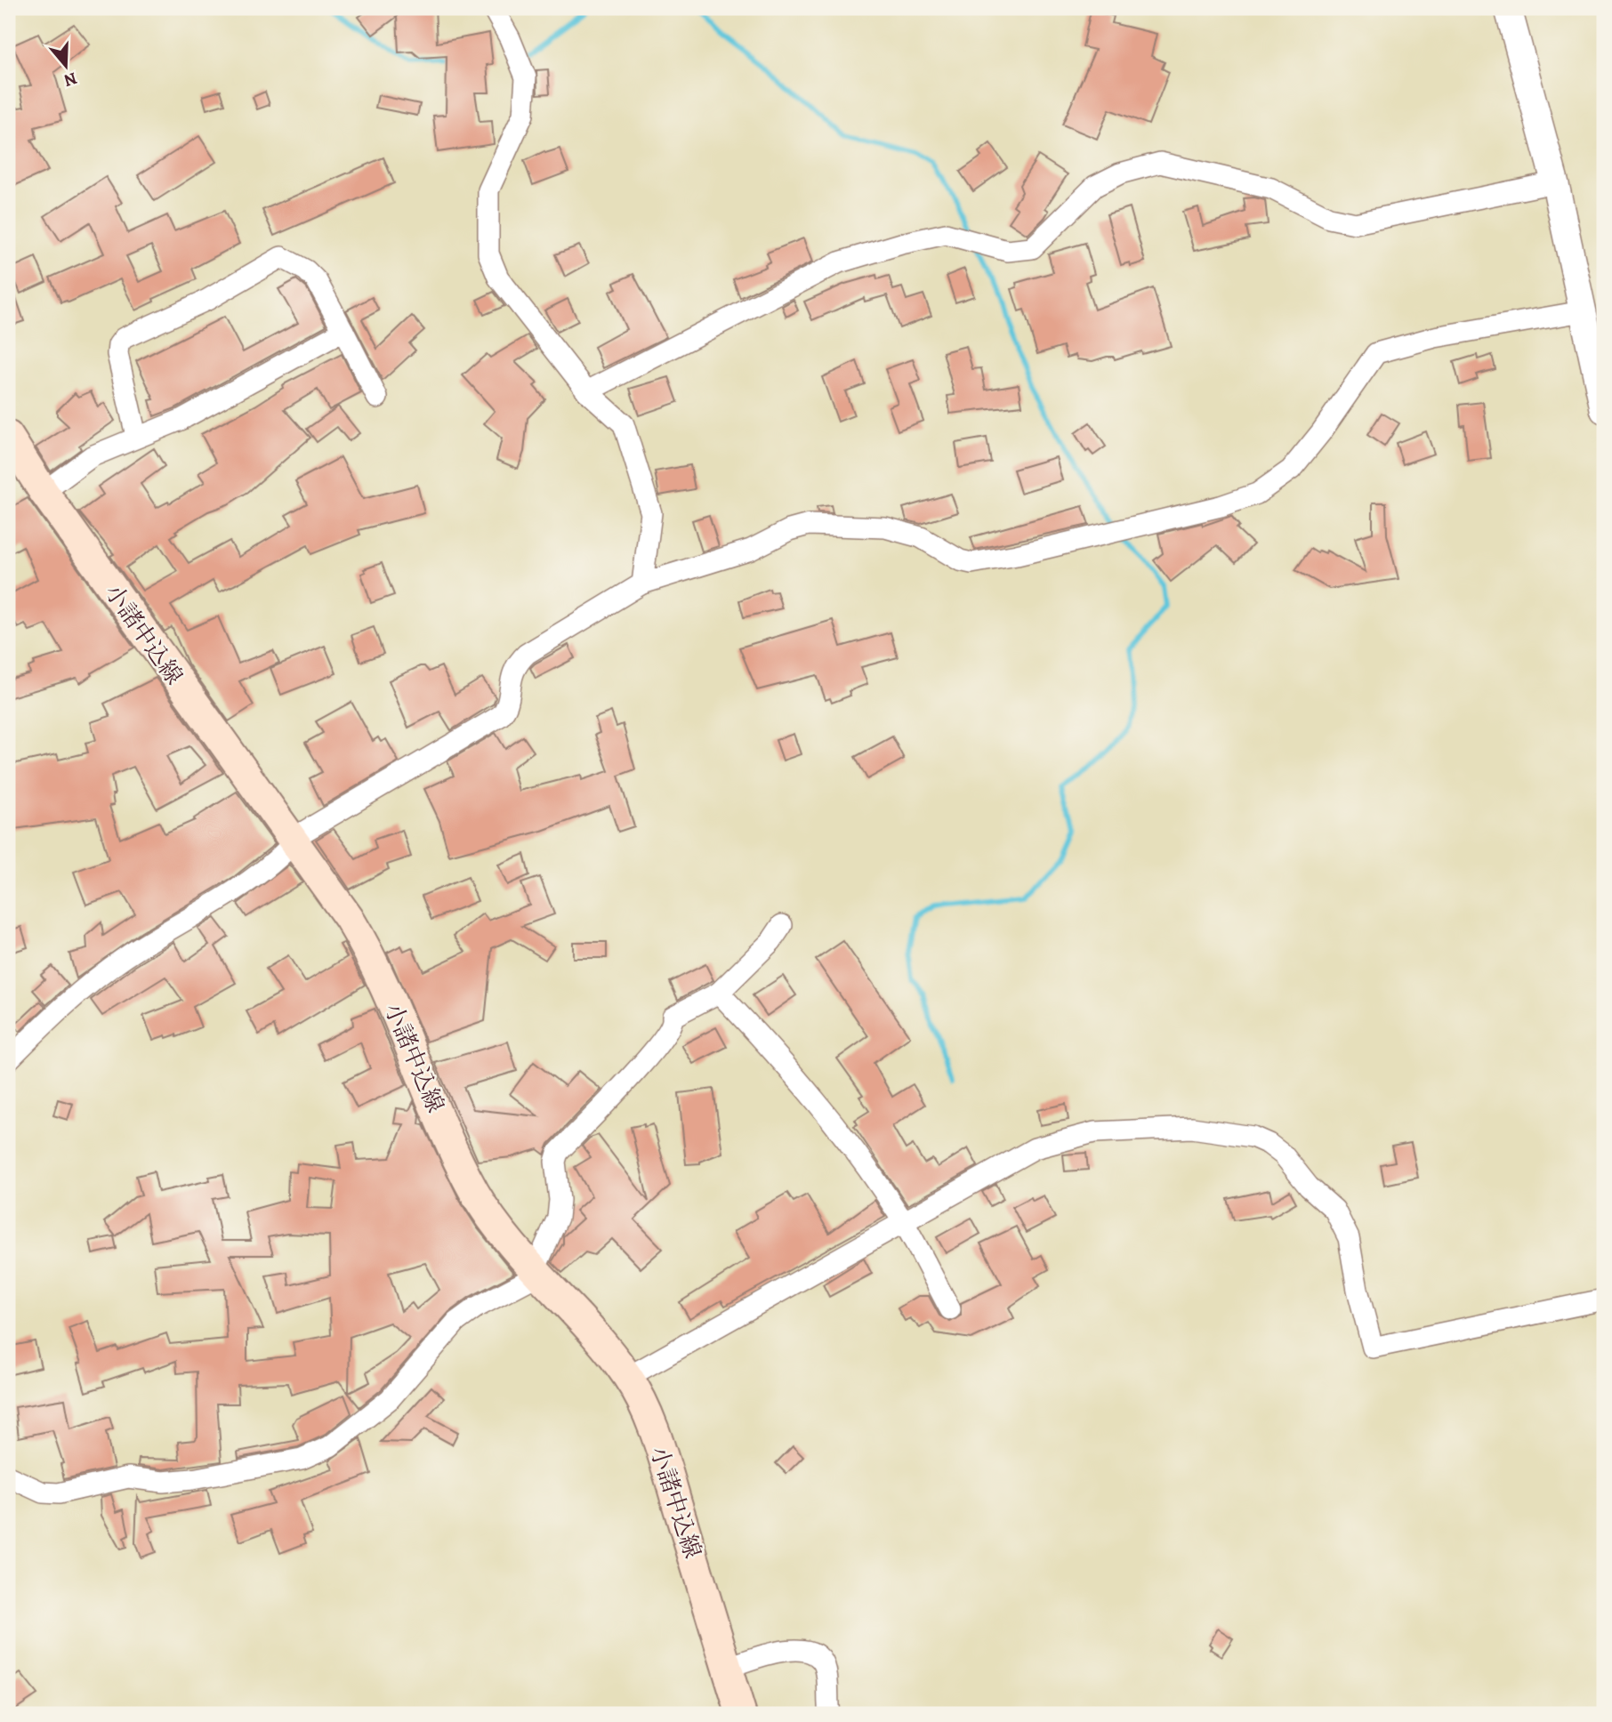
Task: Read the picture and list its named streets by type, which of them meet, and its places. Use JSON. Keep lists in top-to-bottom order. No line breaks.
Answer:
{"streets":{"main road":["小諸中込線"]},"north":"bottom"}
